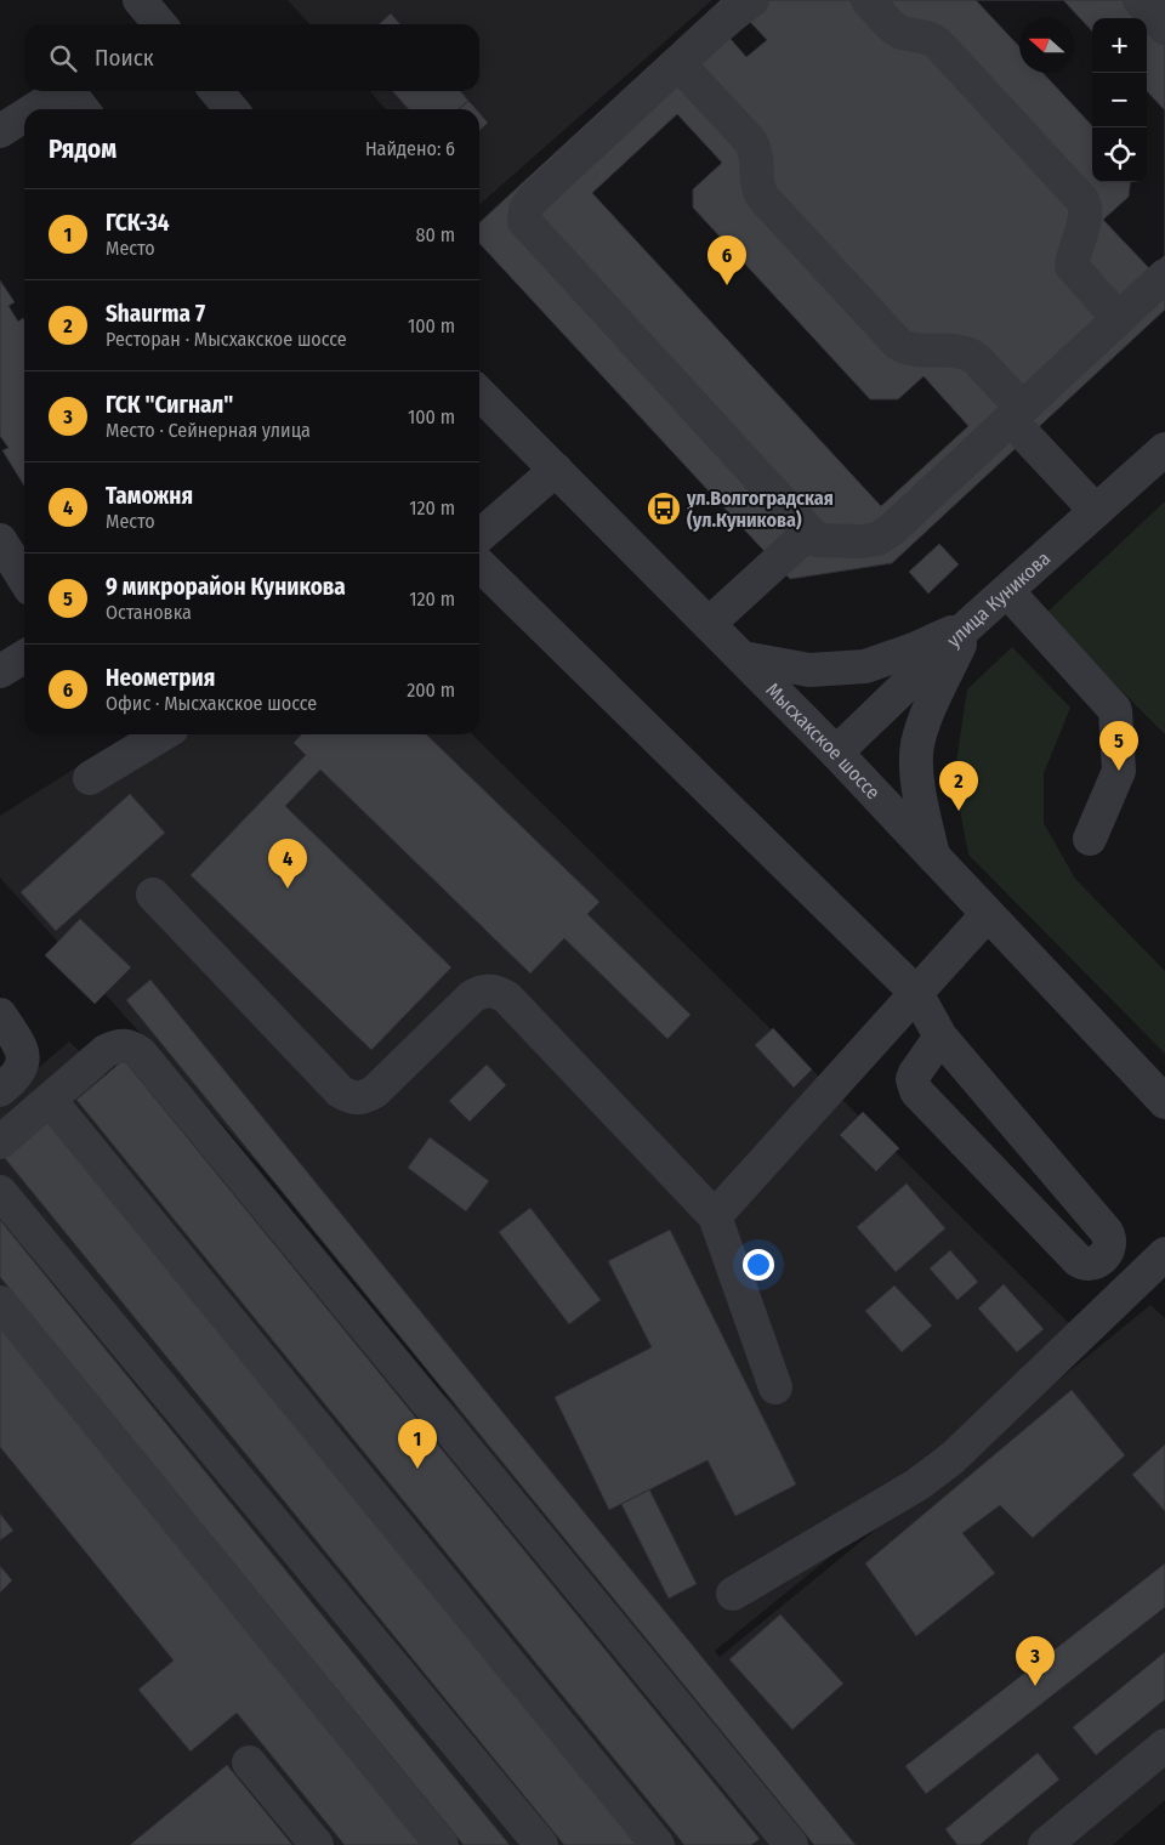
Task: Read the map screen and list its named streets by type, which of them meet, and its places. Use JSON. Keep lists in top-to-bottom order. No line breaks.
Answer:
{"streets":{"street":["улица Куникова","Мысхакское шоссе"]},"crossings":[["улица Куникова","Мысхакское шоссе"]],"places":{"bus stop":["ул.Волгоградская (ул.Куникова)"]},"north":"left","page":{"map_buttons":["+","−"],"search":"Поиск","heading":["Рядом","Найдено: 6"],"list":[{"mark":"1","name":"ГСК-34","note":"Место","value":"80 m"},{"mark":"2","name":"Shaurma 7","note":"Ресторан · Мысхакское шоссе","value":"100 m"},{"mark":"3","name":"ГСК \"Сигнал\"","note":"Место · Сейнерная улица","value":"100 m"},{"mark":"4","name":"Таможня","note":"Место","value":"120 m"},{"mark":"5","name":"9 микрорайон Куникова","note":"Остановка","value":"120 m"},{"mark":"6","name":"Неометрия","note":"Офис · Мысхакское шоссе","value":"200 m"}],"pins":["6","5","2","4","1","3"]}}
